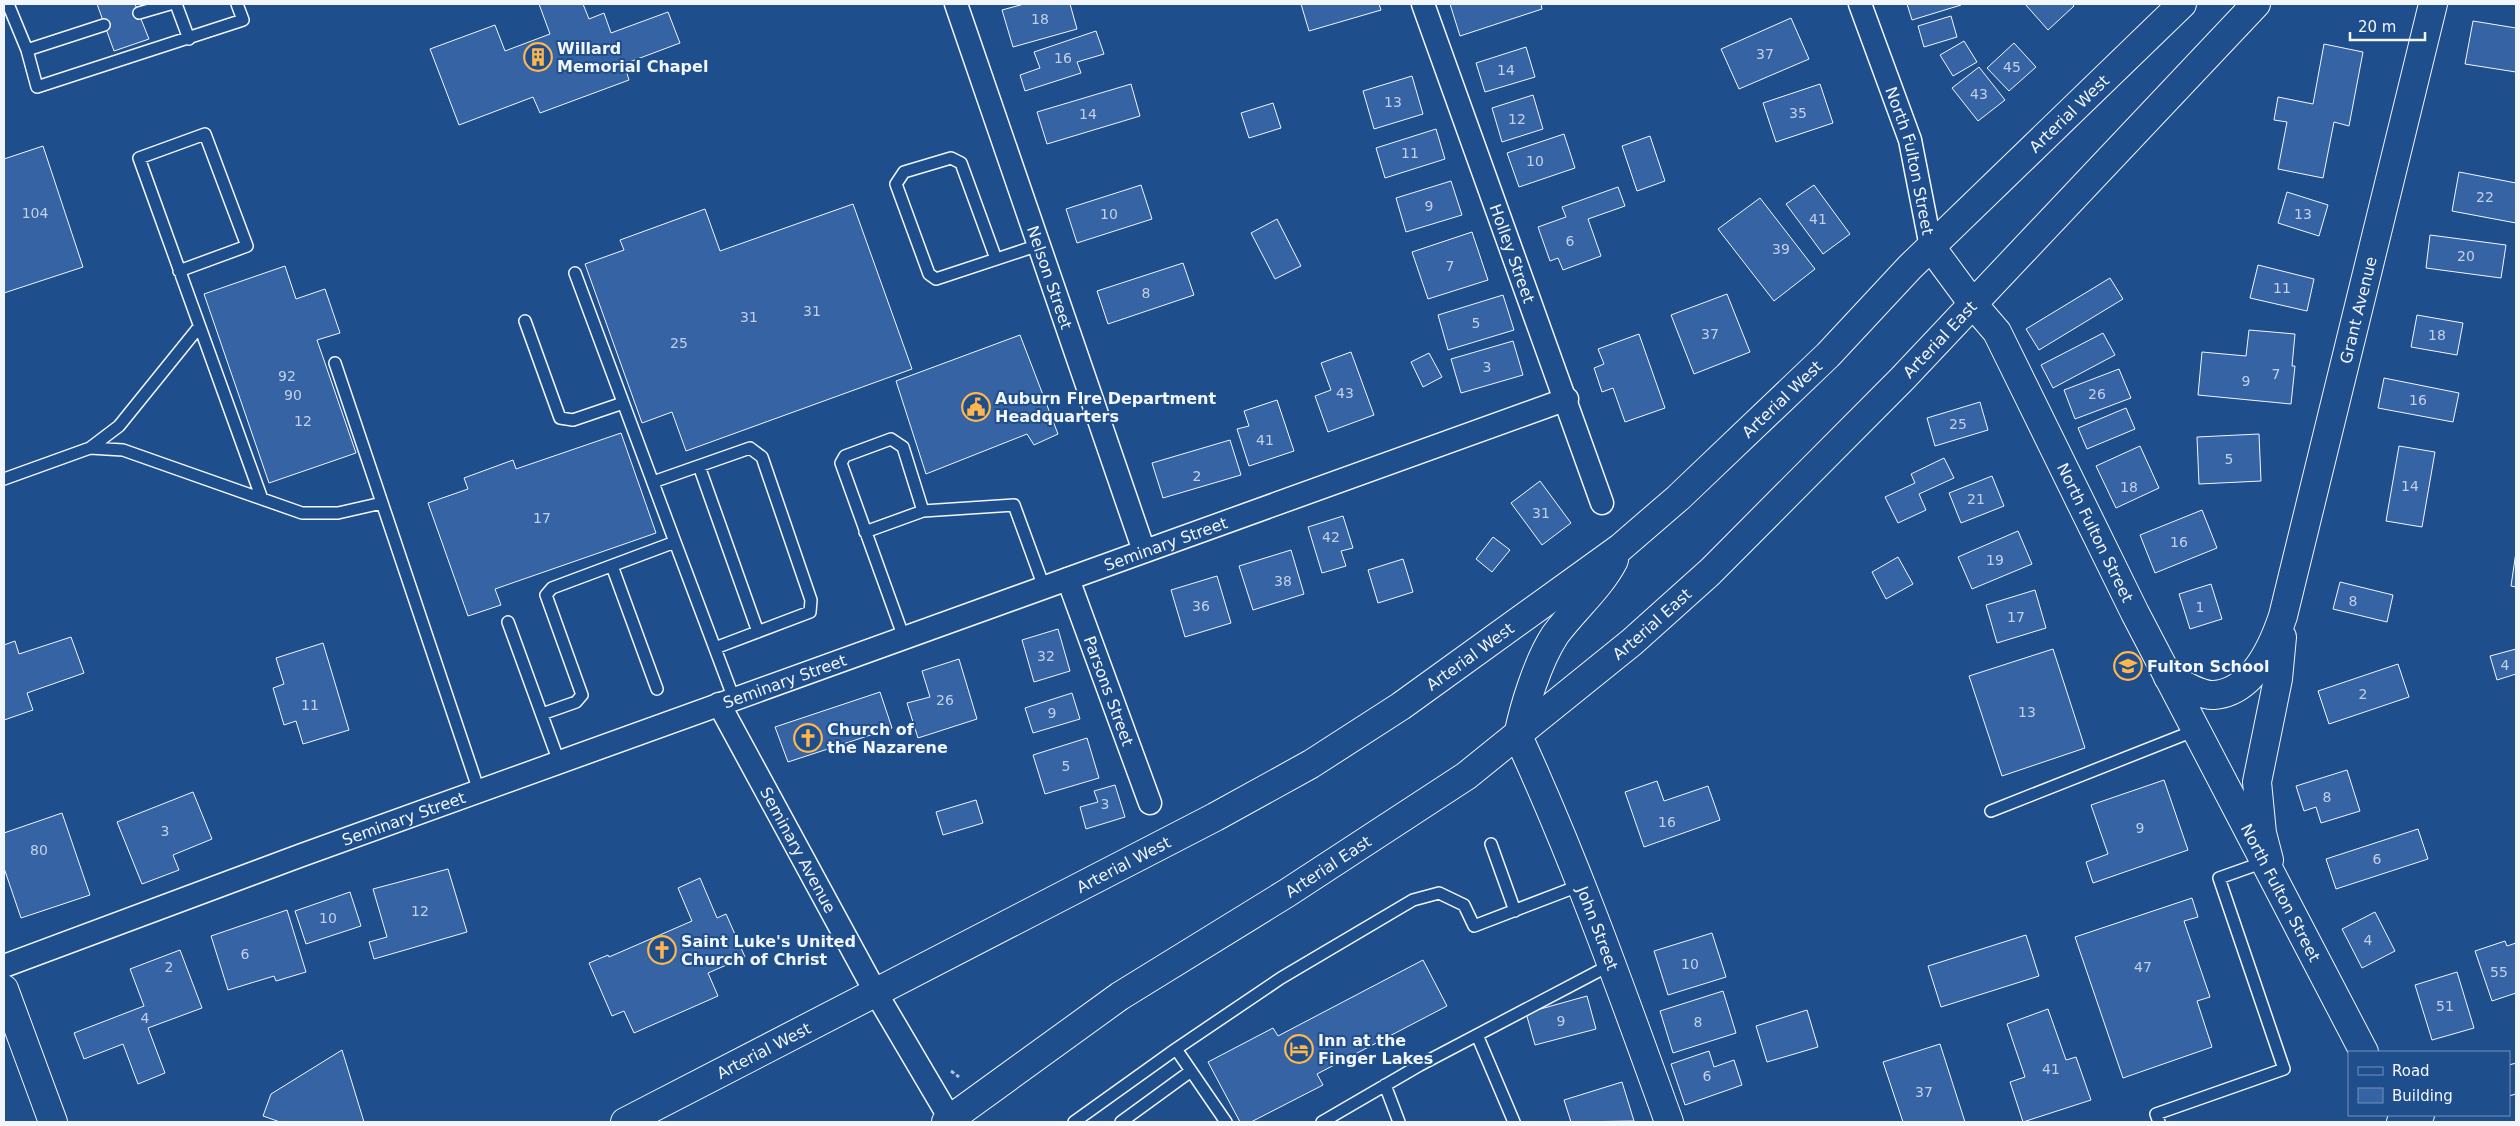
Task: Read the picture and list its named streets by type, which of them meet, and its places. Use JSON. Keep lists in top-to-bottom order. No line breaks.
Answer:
{"streets":{"main road":["Arterial West","North Fulton Street","Grant Avenue","Arterial East","John Street"],"street":["Holley Street","Nelson Street","Seminary Street","Parsons Street","Seminary Avenue"]},"crossings":[["Arterial West","North Fulton Street"],["Arterial West","Seminary Avenue"],["North Fulton Street","Arterial East"],["Holley Street","Seminary Street"],["Nelson Street","Seminary Street"],["Arterial East","Seminary Avenue"],["Arterial East","John Street"],["Seminary Street","Parsons Street"],["Seminary Street","Seminary Avenue"]],"places":{"building":["Willard Memorial Chapel"],"public building":["Auburn FIre Department Headquarters"],"school or university":["Fulton School"],"church":["Church of the Nazarene","Saint Luke's United Church of Christ"],"hotel":["Inn at the Finger Lakes"]},"house_numbers":["18","37","16","45","14","43","13","35","14","12","11","10","22","9","104","10","13","41","6","39","20","7","11","8","31","31","5","37","18","25","3","7","92","9","43","26","90","16","12","25","41","5","2","14","18","21","31","17","42","16","19","38","8","36","1","17","32","4","2","26","11","13","9","5","8","3","16","9","3","80","6","12","10","4","6","10","2","47","55","51","4","9","8","41","6","37"],"legend":["Road","Building"],"scale_bar":"20 m"}
